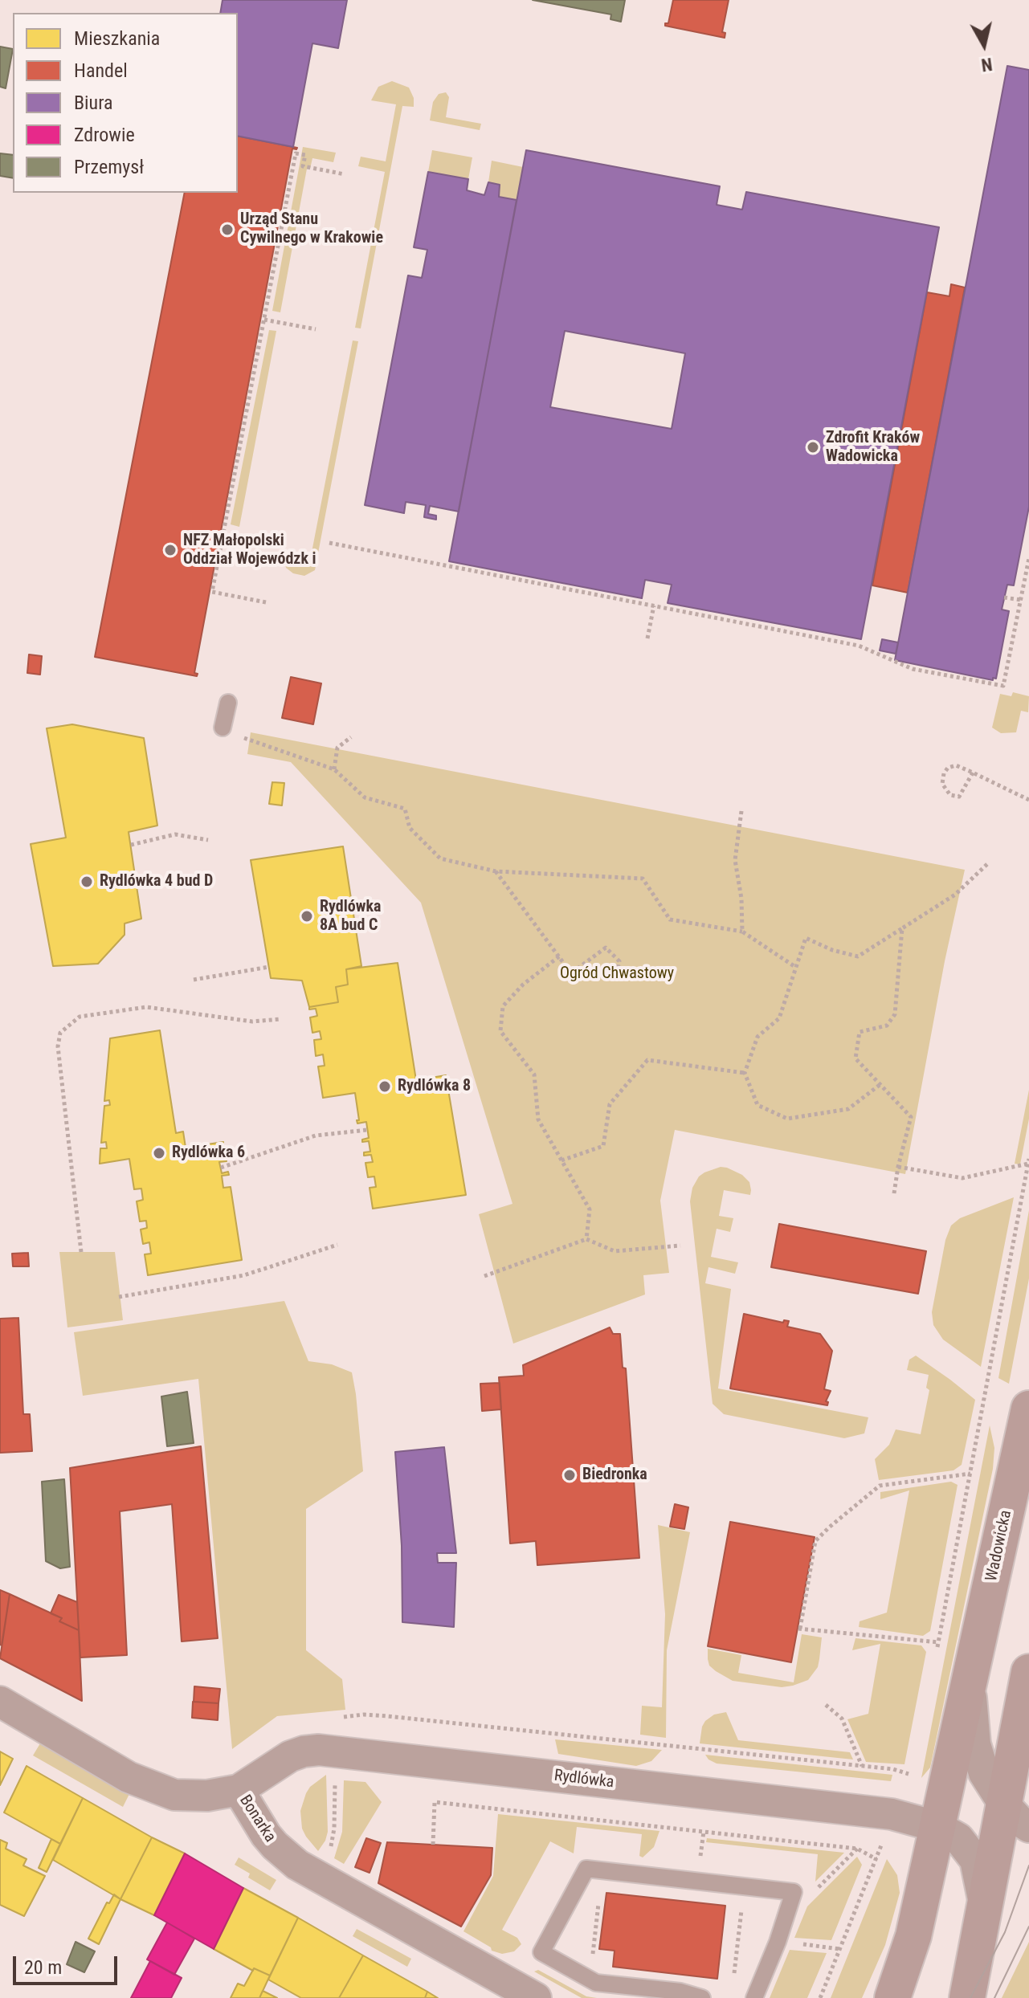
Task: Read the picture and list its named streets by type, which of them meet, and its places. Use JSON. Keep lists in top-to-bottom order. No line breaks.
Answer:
{"streets":{"main road":["Wadowicka"],"street":["Rydlówka","Bonarka"]},"crossings":[["Wadowicka","Rydlówka"],["Rydlówka","Bonarka"]],"parks":["Ogród Chwastowy"],"places":["Urząd Stanu Cywilnego w Krakowie","Zdrofit Kraków Wadowicka","NFZ Małopolski Oddział Wojewódzk i","Rydlówka 4 bud D","Rydlówka 8A bud C","Rydlówka 8","Rydlówka 6","Biedronka"],"legend":["Mieszkania","Handel","Biura","Zdrowie","Przemysł"],"scale_bar":"20 m","north":"bottom"}
